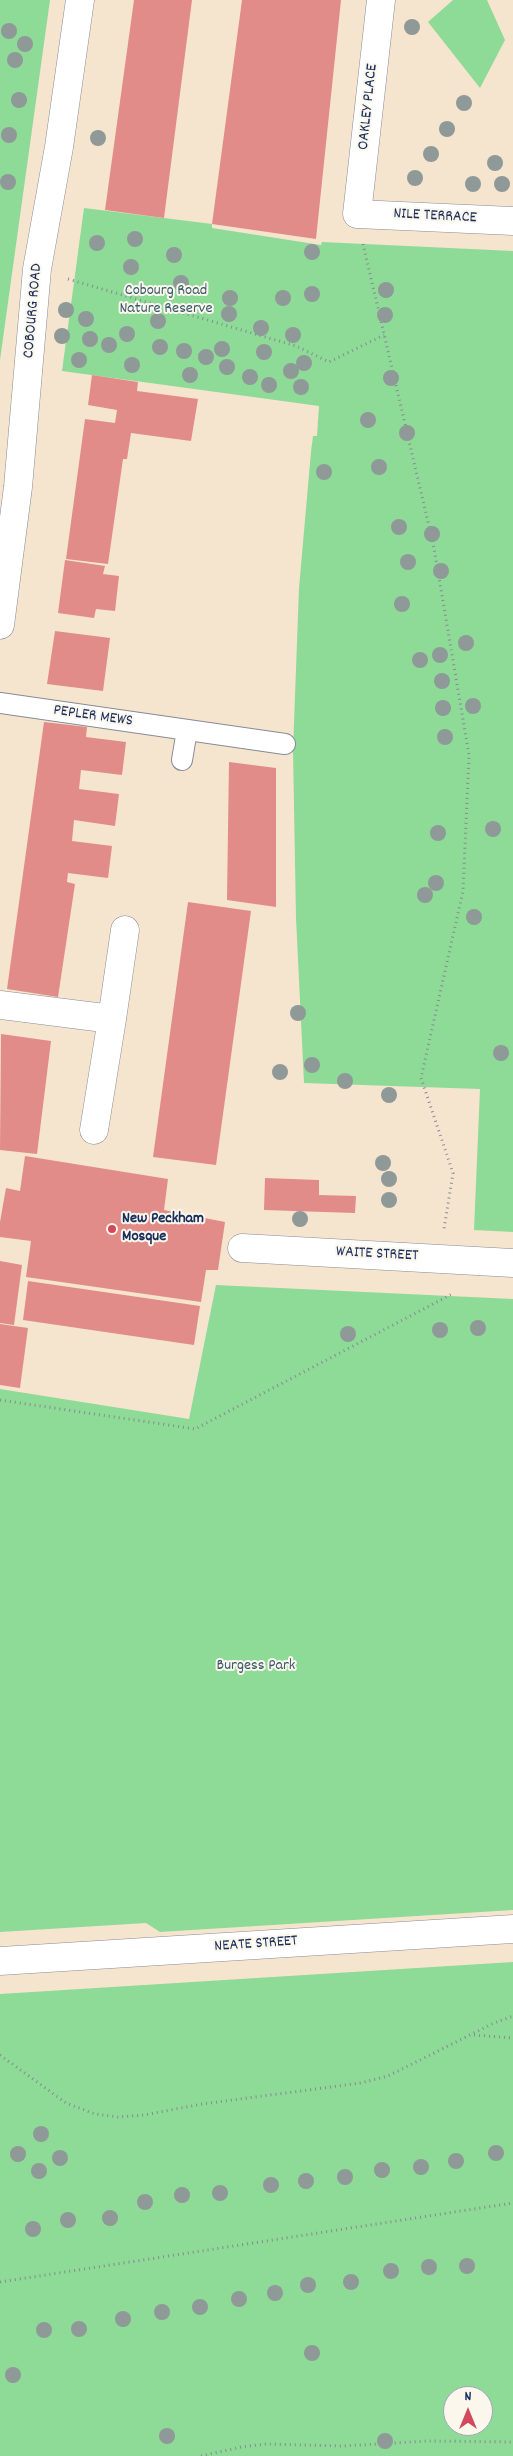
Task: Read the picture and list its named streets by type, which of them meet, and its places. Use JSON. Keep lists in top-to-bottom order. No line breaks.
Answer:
{"streets":{"street":["OAKLEY PLACE","NILE TERRACE","COBOURG ROAD","WAITE STREET","NEATE STREET"],"lane":["PEPLER MEWS"]},"crossings":[["OAKLEY PLACE","NILE TERRACE"]],"parks":["Cobourg Road Nature Reserve","Burgess Park"],"places":["New Peckham Mosque"],"north":"top"}
